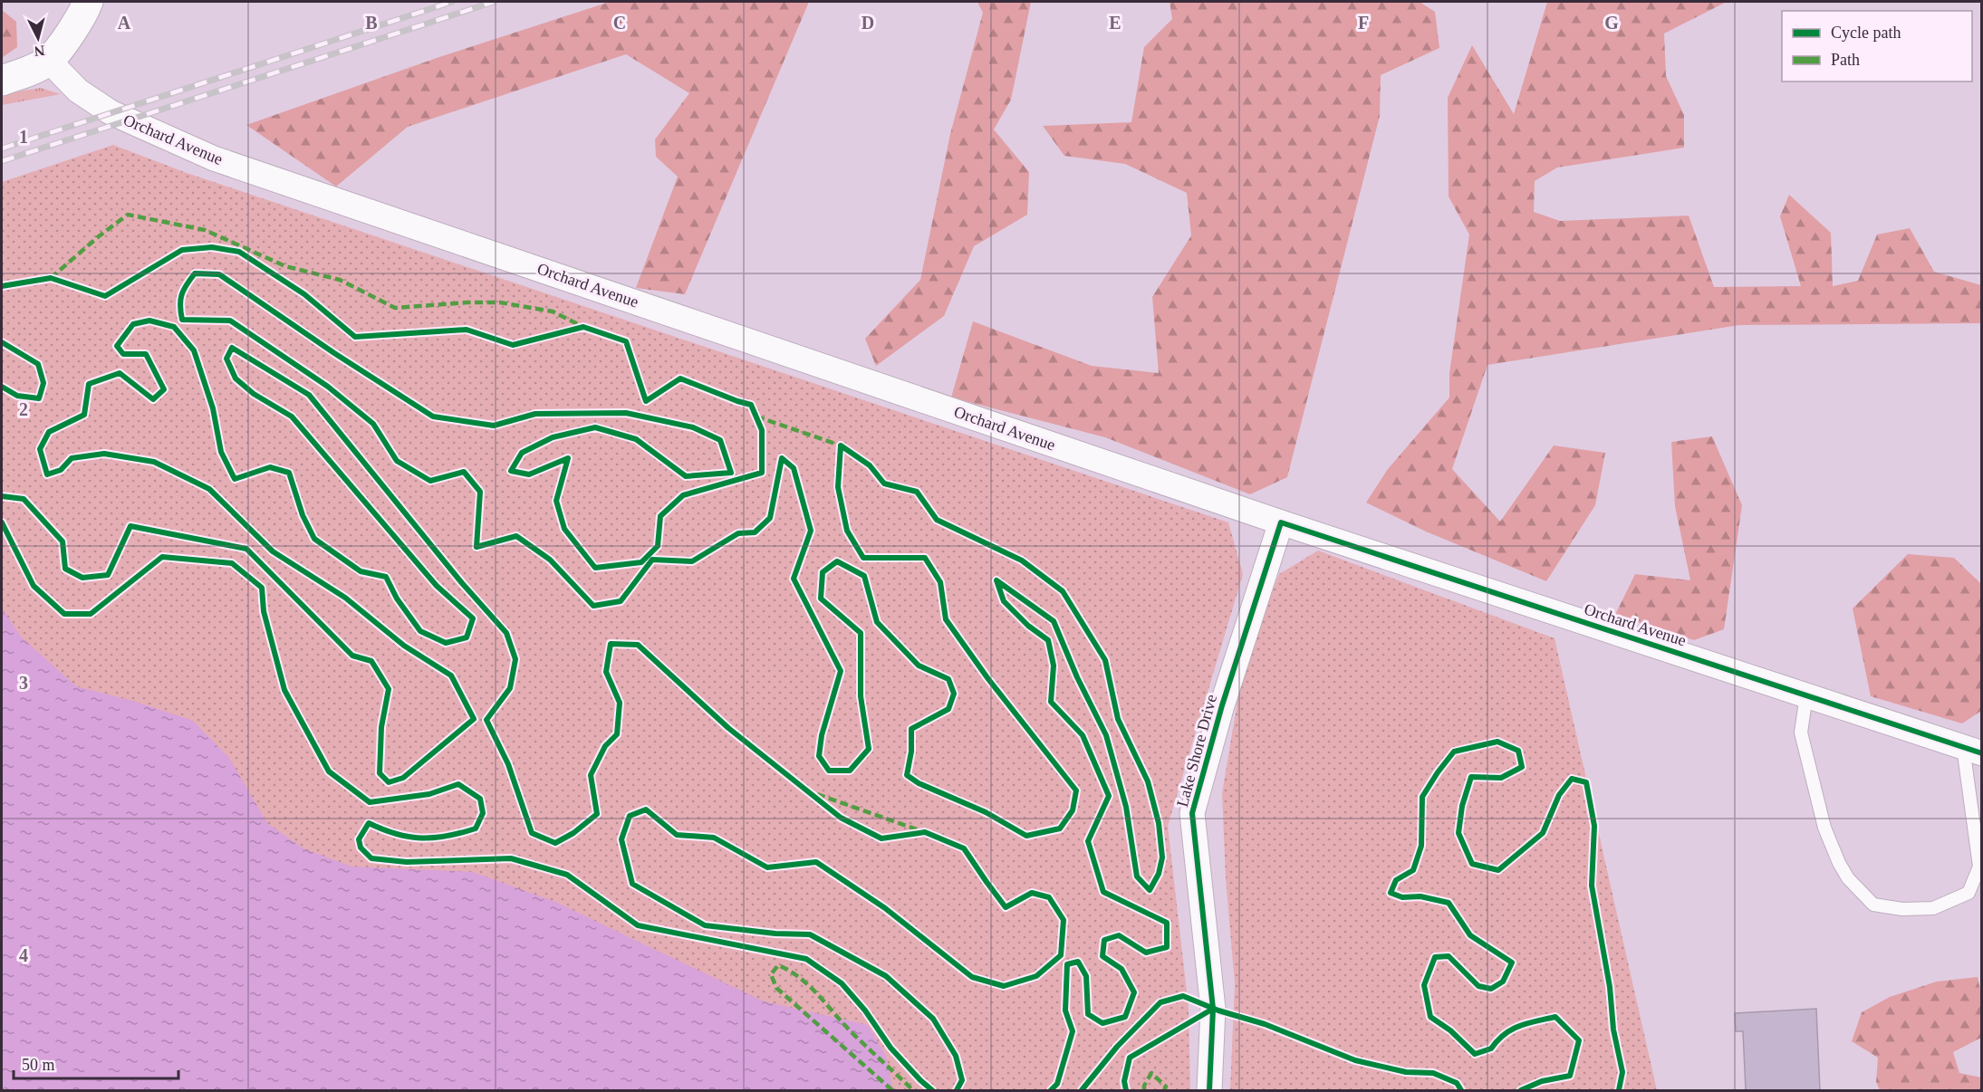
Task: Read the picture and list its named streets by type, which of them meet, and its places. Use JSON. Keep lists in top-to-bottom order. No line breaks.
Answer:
{"streets":{"street":["Orchard Avenue","Lake Shore Drive"]},"crossings":[["Orchard Avenue","Lake Shore Drive"]],"legend":["Cycle path","Path"],"scale_bar":"50 m","north":"bottom","grid":{"columns":["A","B","C","D","E","F","G"],"rows":["1","2","3","4"]}}
